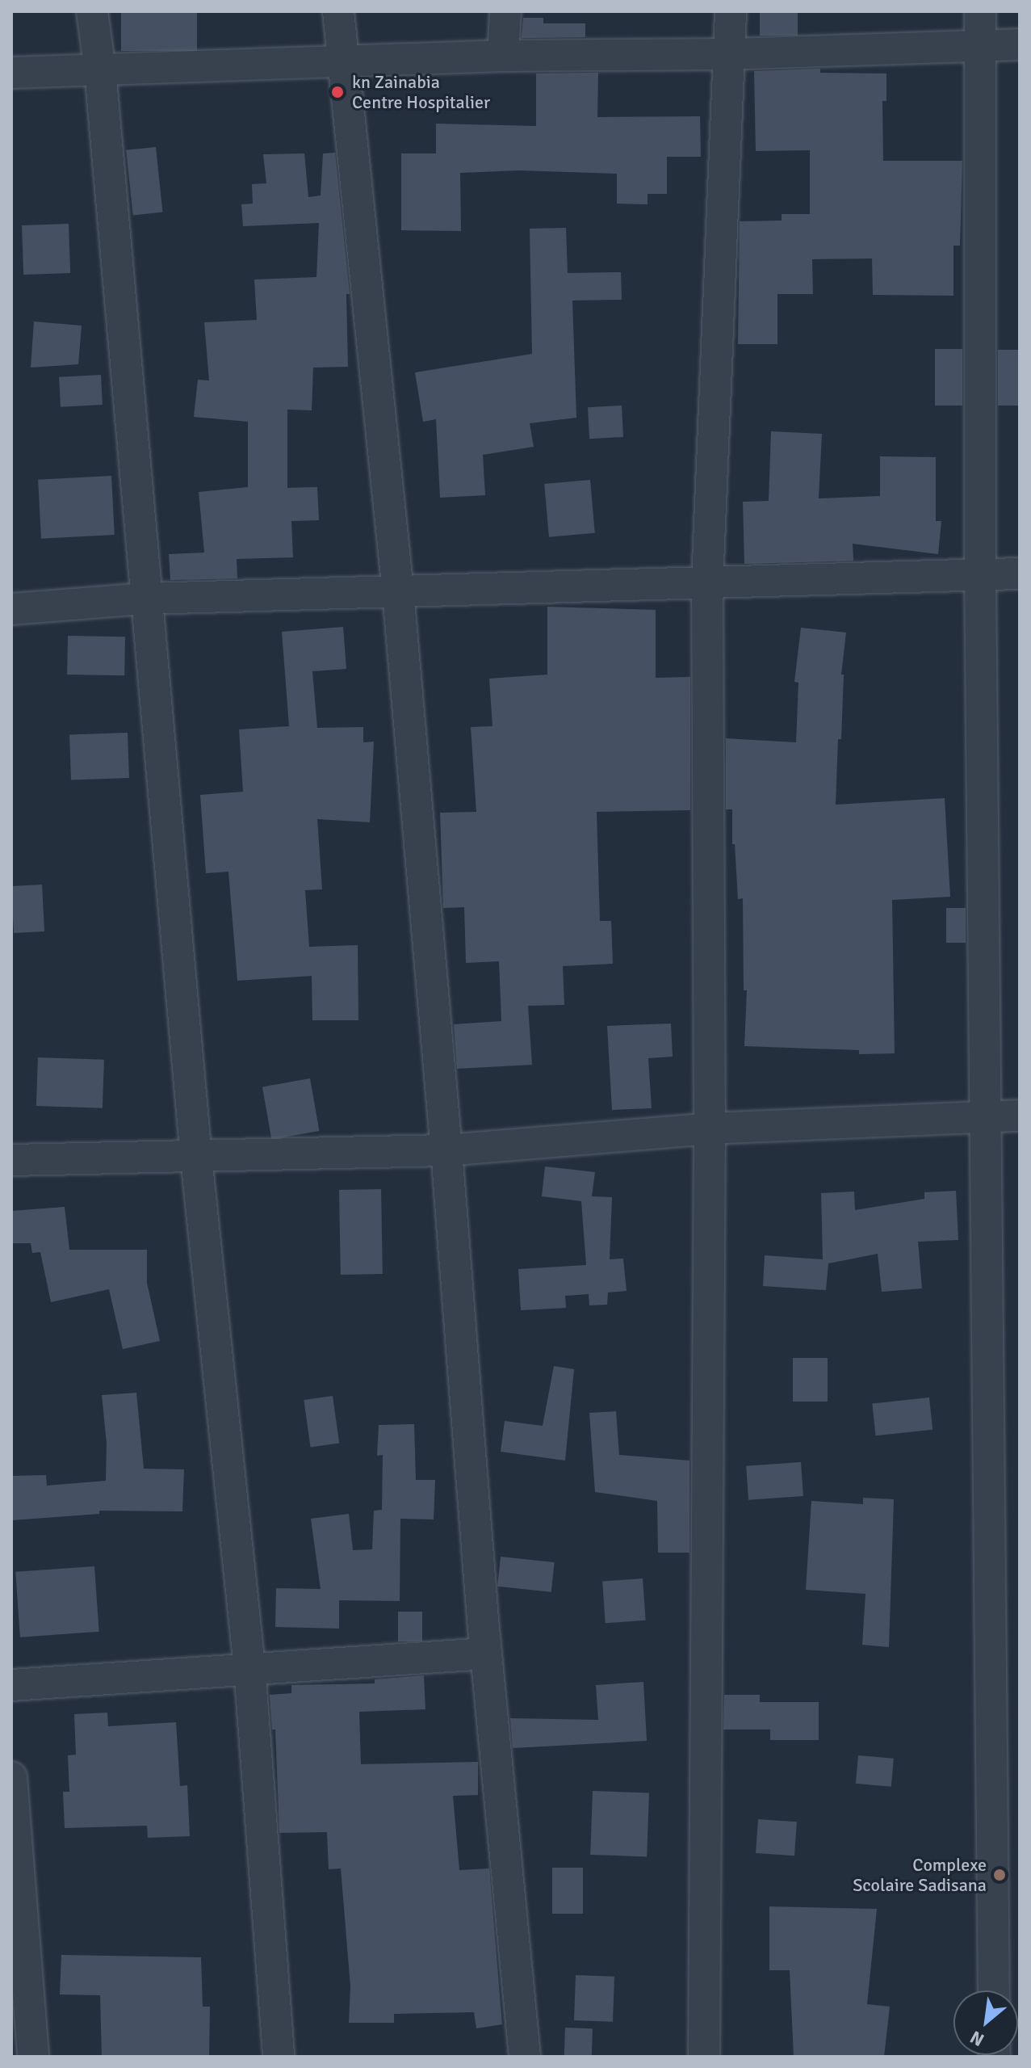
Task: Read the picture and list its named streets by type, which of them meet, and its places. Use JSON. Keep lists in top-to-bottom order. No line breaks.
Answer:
{"places":["kn Zainabia Centre Hospitalier","Complexe Scolaire Sadisana"],"north":"bottom left"}
